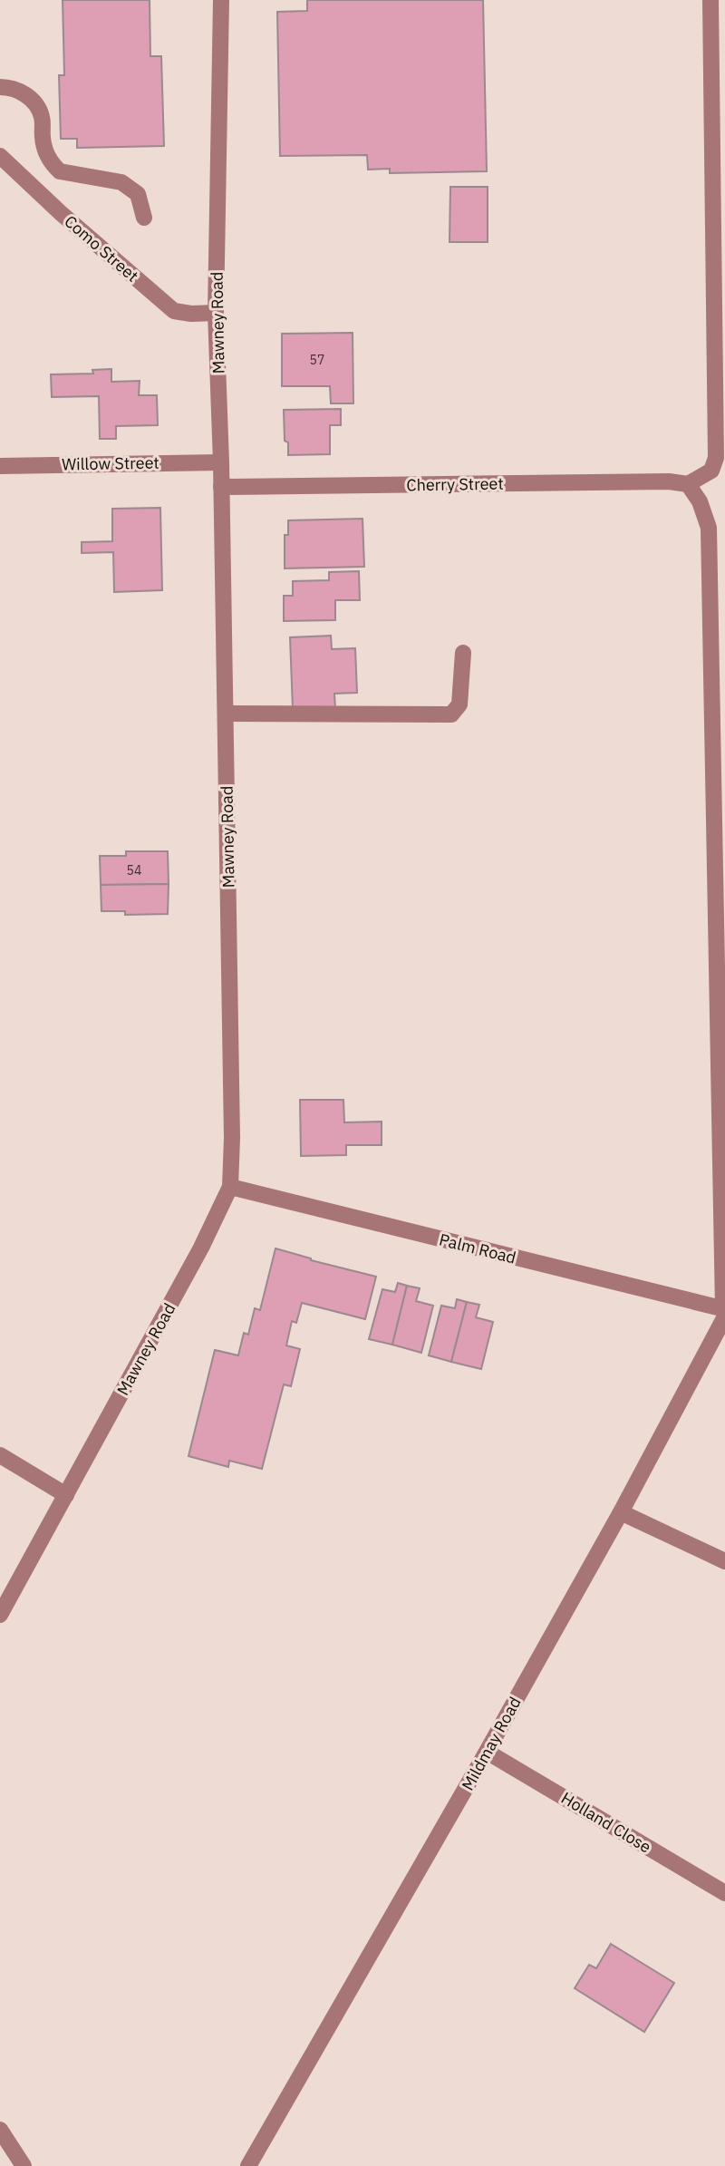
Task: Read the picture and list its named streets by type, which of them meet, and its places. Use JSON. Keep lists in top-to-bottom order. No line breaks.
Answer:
{"streets":{"street":["Como Street","Mawney Road","Willow Street","Cherry Street","Palm Road","Mildmay Road","Holland Close"]},"crossings":[["Como Street","Mawney Road"],["Mawney Road","Willow Street"],["Mawney Road","Cherry Street"],["Mawney Road","Palm Road"],["Cherry Street","Mildmay Road"],["Palm Road","Mildmay Road"],["Mildmay Road","Holland Close"]],"house_numbers":["57","54"]}
